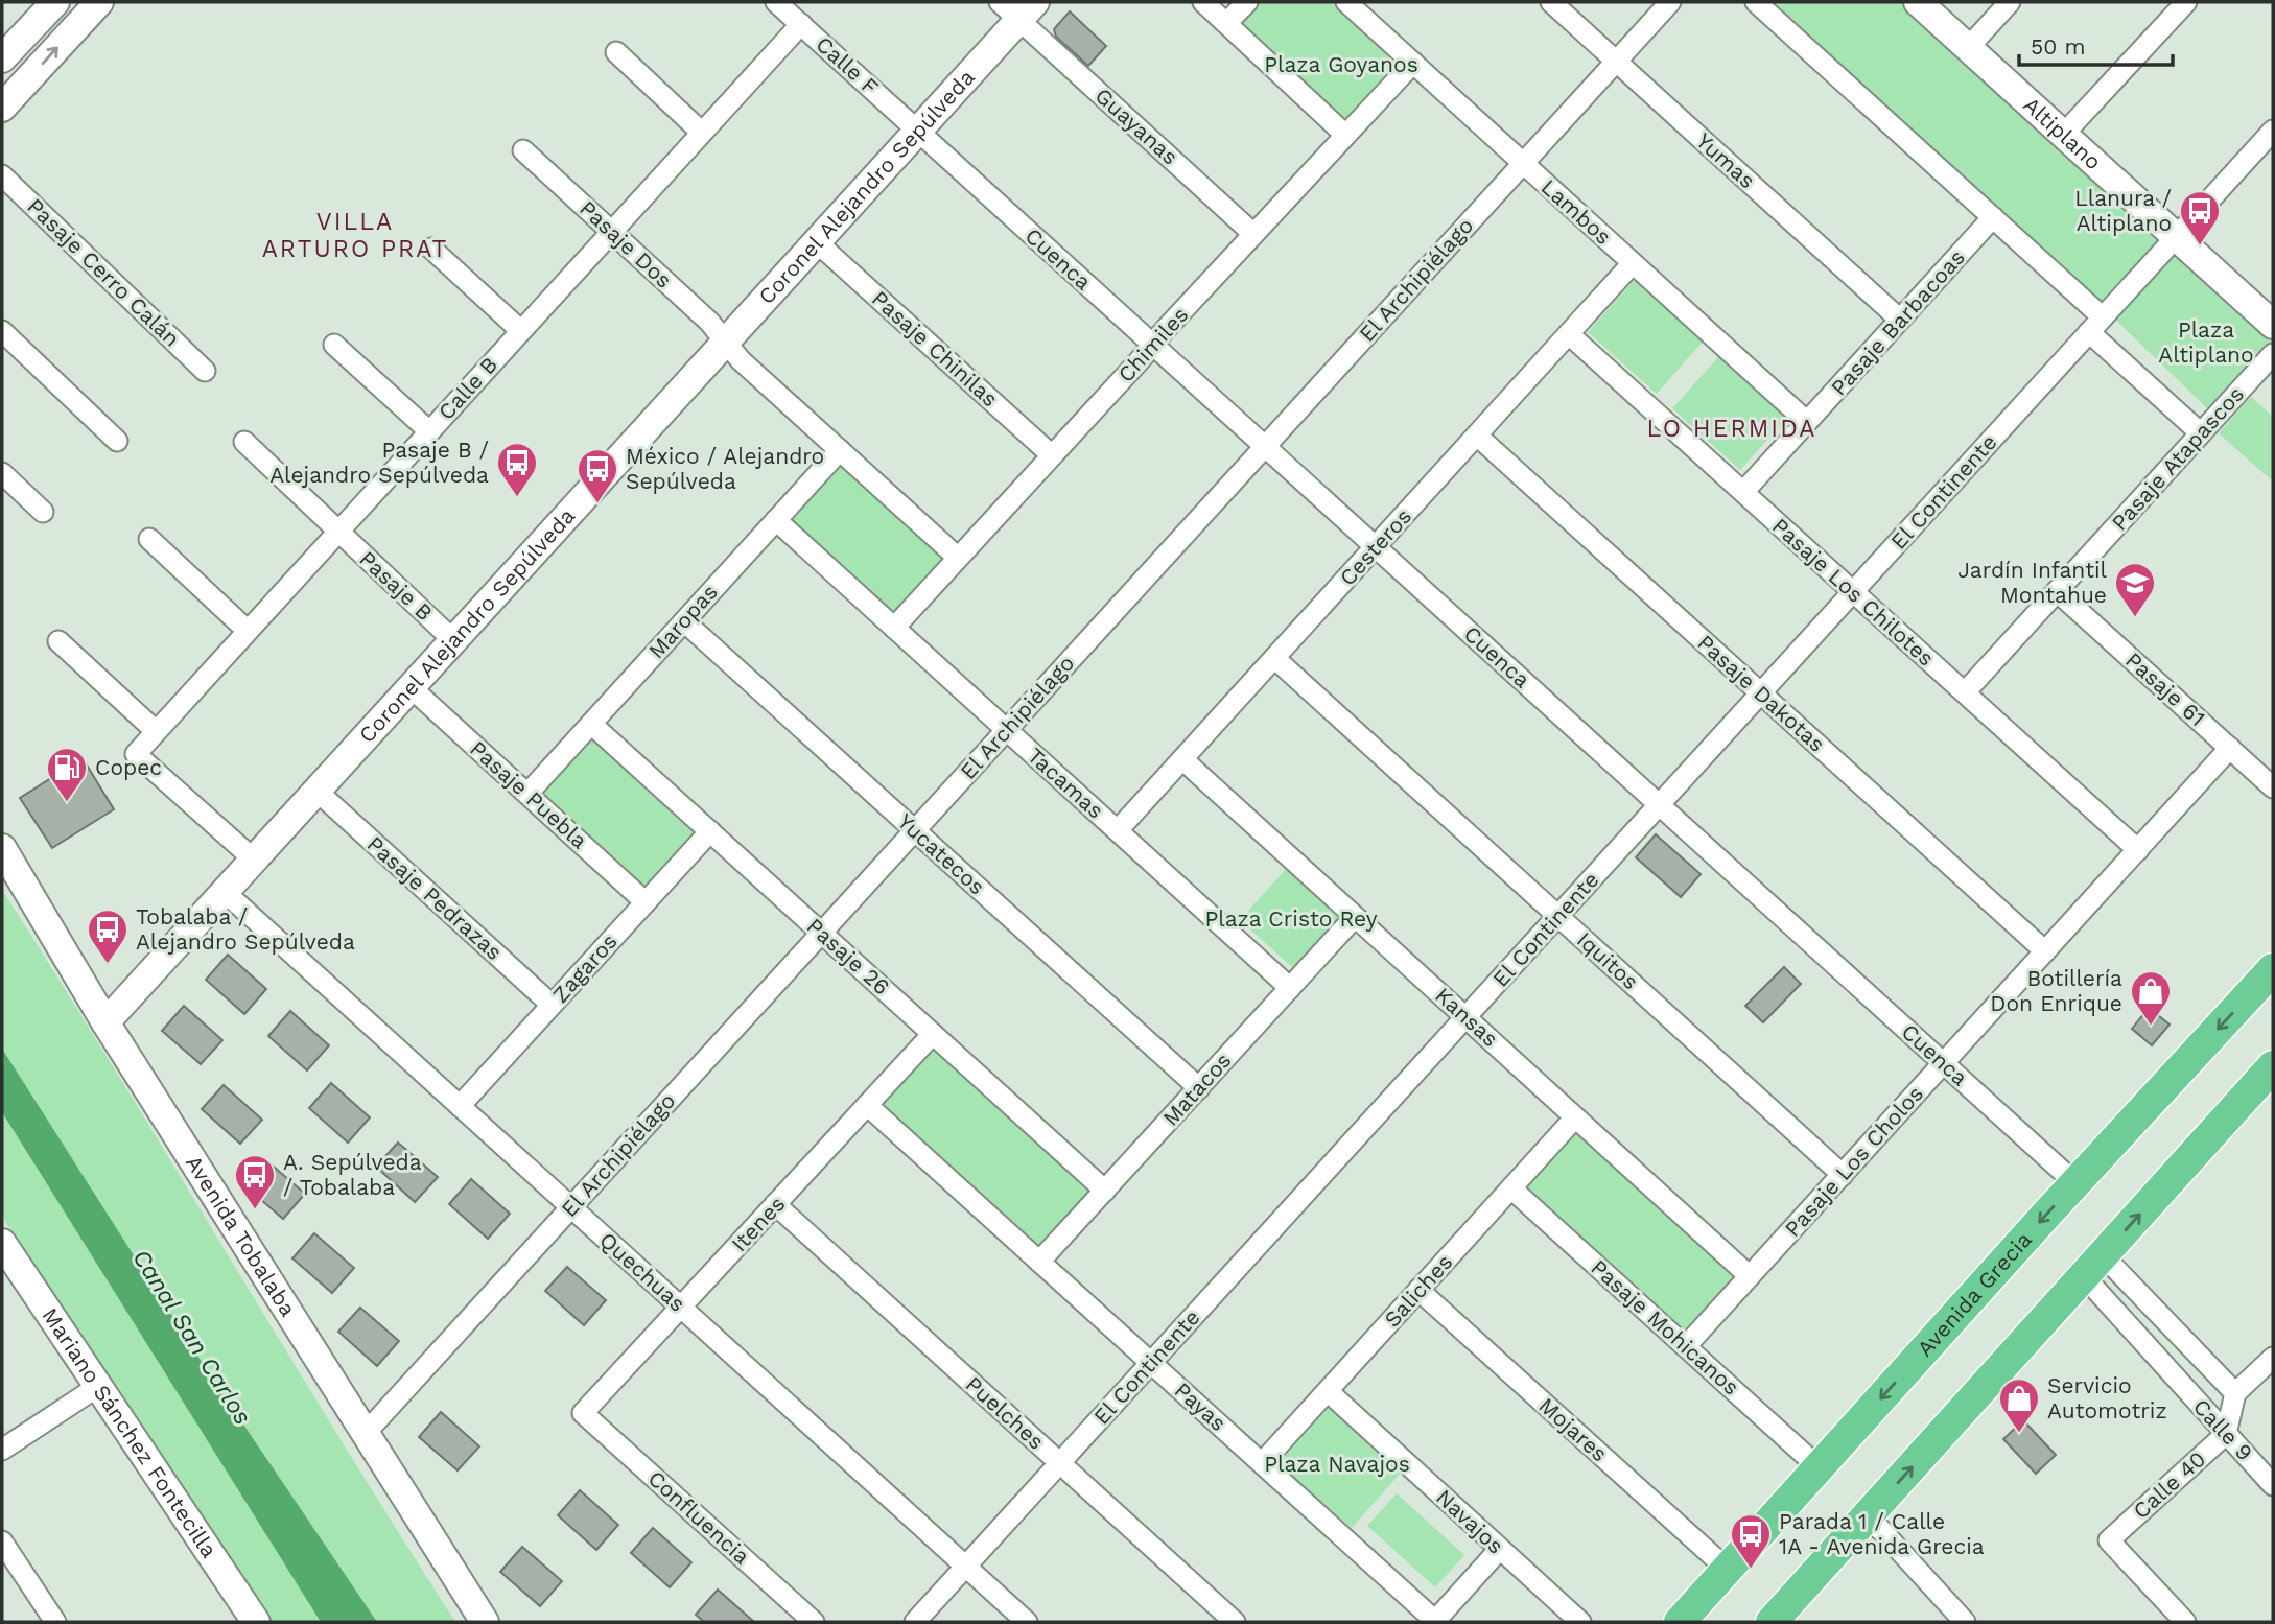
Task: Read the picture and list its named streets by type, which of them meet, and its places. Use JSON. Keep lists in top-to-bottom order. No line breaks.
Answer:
{"streets":{"main road":["Avenida Grecia"],"street":["Calle F","Guayanas","Altiplano","Yumas","Coronel Alejandro Sepúlveda","Lambos","Pasaje Dos","Cuenca","Pasaje Cerro Calán","El Archipiélago","Pasaje Barbacoas","Chimiles","Pasaje Chinilas","Calle B","Pasaje Atapascos","El Continente","Cesteros","Pasaje B","Pasaje Los Chilotes","Maropas","Pasaje 61","Pasaje Dakotas","Tacamas","Pasaje Puebla","Yucatecos","Pasaje Pedrazas","Pasaje 26","Iquitos","Zagaros","Kansas","Matacos","Pasaje Los Cholos","Itenes","Avenida Tobalaba","Quechuas","Saliches","Pasaje Mohicanos","Payas","Puelches","Mojares","Calle 9","Mariano Sánchez Fontecilla","Calle 40","Confluencia","Navajos"]},"crossings":[["Calle F","Coronel Alejandro Sepúlveda"],["Calle F","Cuenca"],["Calle F","Calle B"],["Guayanas","Coronel Alejandro Sepúlveda"],["Guayanas","Chimiles"],["Altiplano","El Continente"],["Yumas","El Archipiélago"],["Yumas","Pasaje Barbacoas"],["Coronel Alejandro Sepúlveda","Pasaje Dos"],["Coronel Alejandro Sepúlveda","Cuenca"],["Coronel Alejandro Sepúlveda","Pasaje Chinilas"],["Coronel Alejandro Sepúlveda","Calle B"],["Coronel Alejandro Sepúlveda","Pasaje B"],["Coronel Alejandro Sepúlveda","Pasaje Puebla"],["Coronel Alejandro Sepúlveda","Pasaje Pedrazas"],["Coronel Alejandro Sepúlveda","Avenida Tobalaba"],["Coronel Alejandro Sepúlveda","Quechuas"],["Lambos","El Archipiélago"],["Lambos","Pasaje Barbacoas"],["Lambos","Chimiles"],["Lambos","Cesteros"],["Pasaje Dos","Chimiles"],["Pasaje Dos","Calle B"],["Pasaje Dos","Maropas"],["Cuenca","El Archipiélago"],["Cuenca","Chimiles"],["Cuenca","El Continente"],["Cuenca","Cesteros"],["Cuenca","Pasaje Los Cholos"],["Cuenca","Avenida Grecia"],["El Archipiélago","Tacamas"],["El Archipiélago","Yucatecos"],["El Archipiélago","Pasaje 26"],["El Archipiélago","Avenida Tobalaba"],["El Archipiélago","Quechuas"],["Pasaje Barbacoas","Pasaje Los Chilotes"],["Chimiles","Pasaje Chinilas"],["Chimiles","Tacamas"],["Calle B","Pasaje B"],["Pasaje Atapascos","Pasaje Los Chilotes"],["Pasaje Atapascos","Pasaje 61"],["El Continente","Pasaje Los Chilotes"],["El Continente","Pasaje Dakotas"],["El Continente","Iquitos"],["El Continente","Kansas"],["El Continente","Quechuas"],["El Continente","Payas"],["El Continente","Puelches"],["Cesteros","Pasaje Los Chilotes"],["Cesteros","Pasaje Dakotas"],["Cesteros","Tacamas"],["Cesteros","Iquitos"],["Cesteros","Kansas"],["Pasaje Los Chilotes","Pasaje Los Cholos"],["Maropas","Tacamas"],["Maropas","Pasaje Puebla"],["Maropas","Yucatecos"],["Maropas","Pasaje 26"],["Pasaje 61","Pasaje Los Cholos"],["Pasaje Dakotas","Pasaje Los Cholos"],["Tacamas","Matacos"],["Pasaje Puebla","Zagaros"],["Yucatecos","Matacos"],["Pasaje Pedrazas","Zagaros"],["Pasaje 26","Zagaros"],["Pasaje 26","Matacos"],["Pasaje 26","Itenes"],["Iquitos","Pasaje Los Cholos"],["Zagaros","Quechuas"],["Kansas","Matacos"],["Kansas","Pasaje Los Cholos"],["Kansas","Saliches"],["Matacos","Payas"],["Pasaje Los Cholos","Pasaje Mohicanos"],["Itenes","Quechuas"],["Itenes","Payas"],["Itenes","Puelches"],["Itenes","Confluencia"],["Saliches","Pasaje Mohicanos"],["Saliches","Payas"],["Saliches","Mojares"],["Saliches","Navajos"],["Avenida Grecia","Pasaje Mohicanos"],["Avenida Grecia","Mojares"],["Calle 9","Calle 40"]],"districts":["VILLA ARTURO PRAT","LO HERMIDA"],"water":["Canal San Carlos"],"parks":["Plaza Goyanos","Plaza Altiplano","Plaza Cristo Rey","Plaza Navajos"],"places":{"bus stop":["Llanura / Altiplano","Pasaje B / Alejandro Sepúlveda","México / Alejandro Sepúlveda","Tobalaba / Alejandro Sepúlveda","A. Sepúlveda / Tobalaba","Parada 1 / Calle 1A - Avenida Grecia"],"school or university":["Jardín Infantil Montahue"],"fuel station":["Copec"],"shop":["Botillería Don Enrique","Servicio Automotriz"]},"scale_bar":"50 m"}
